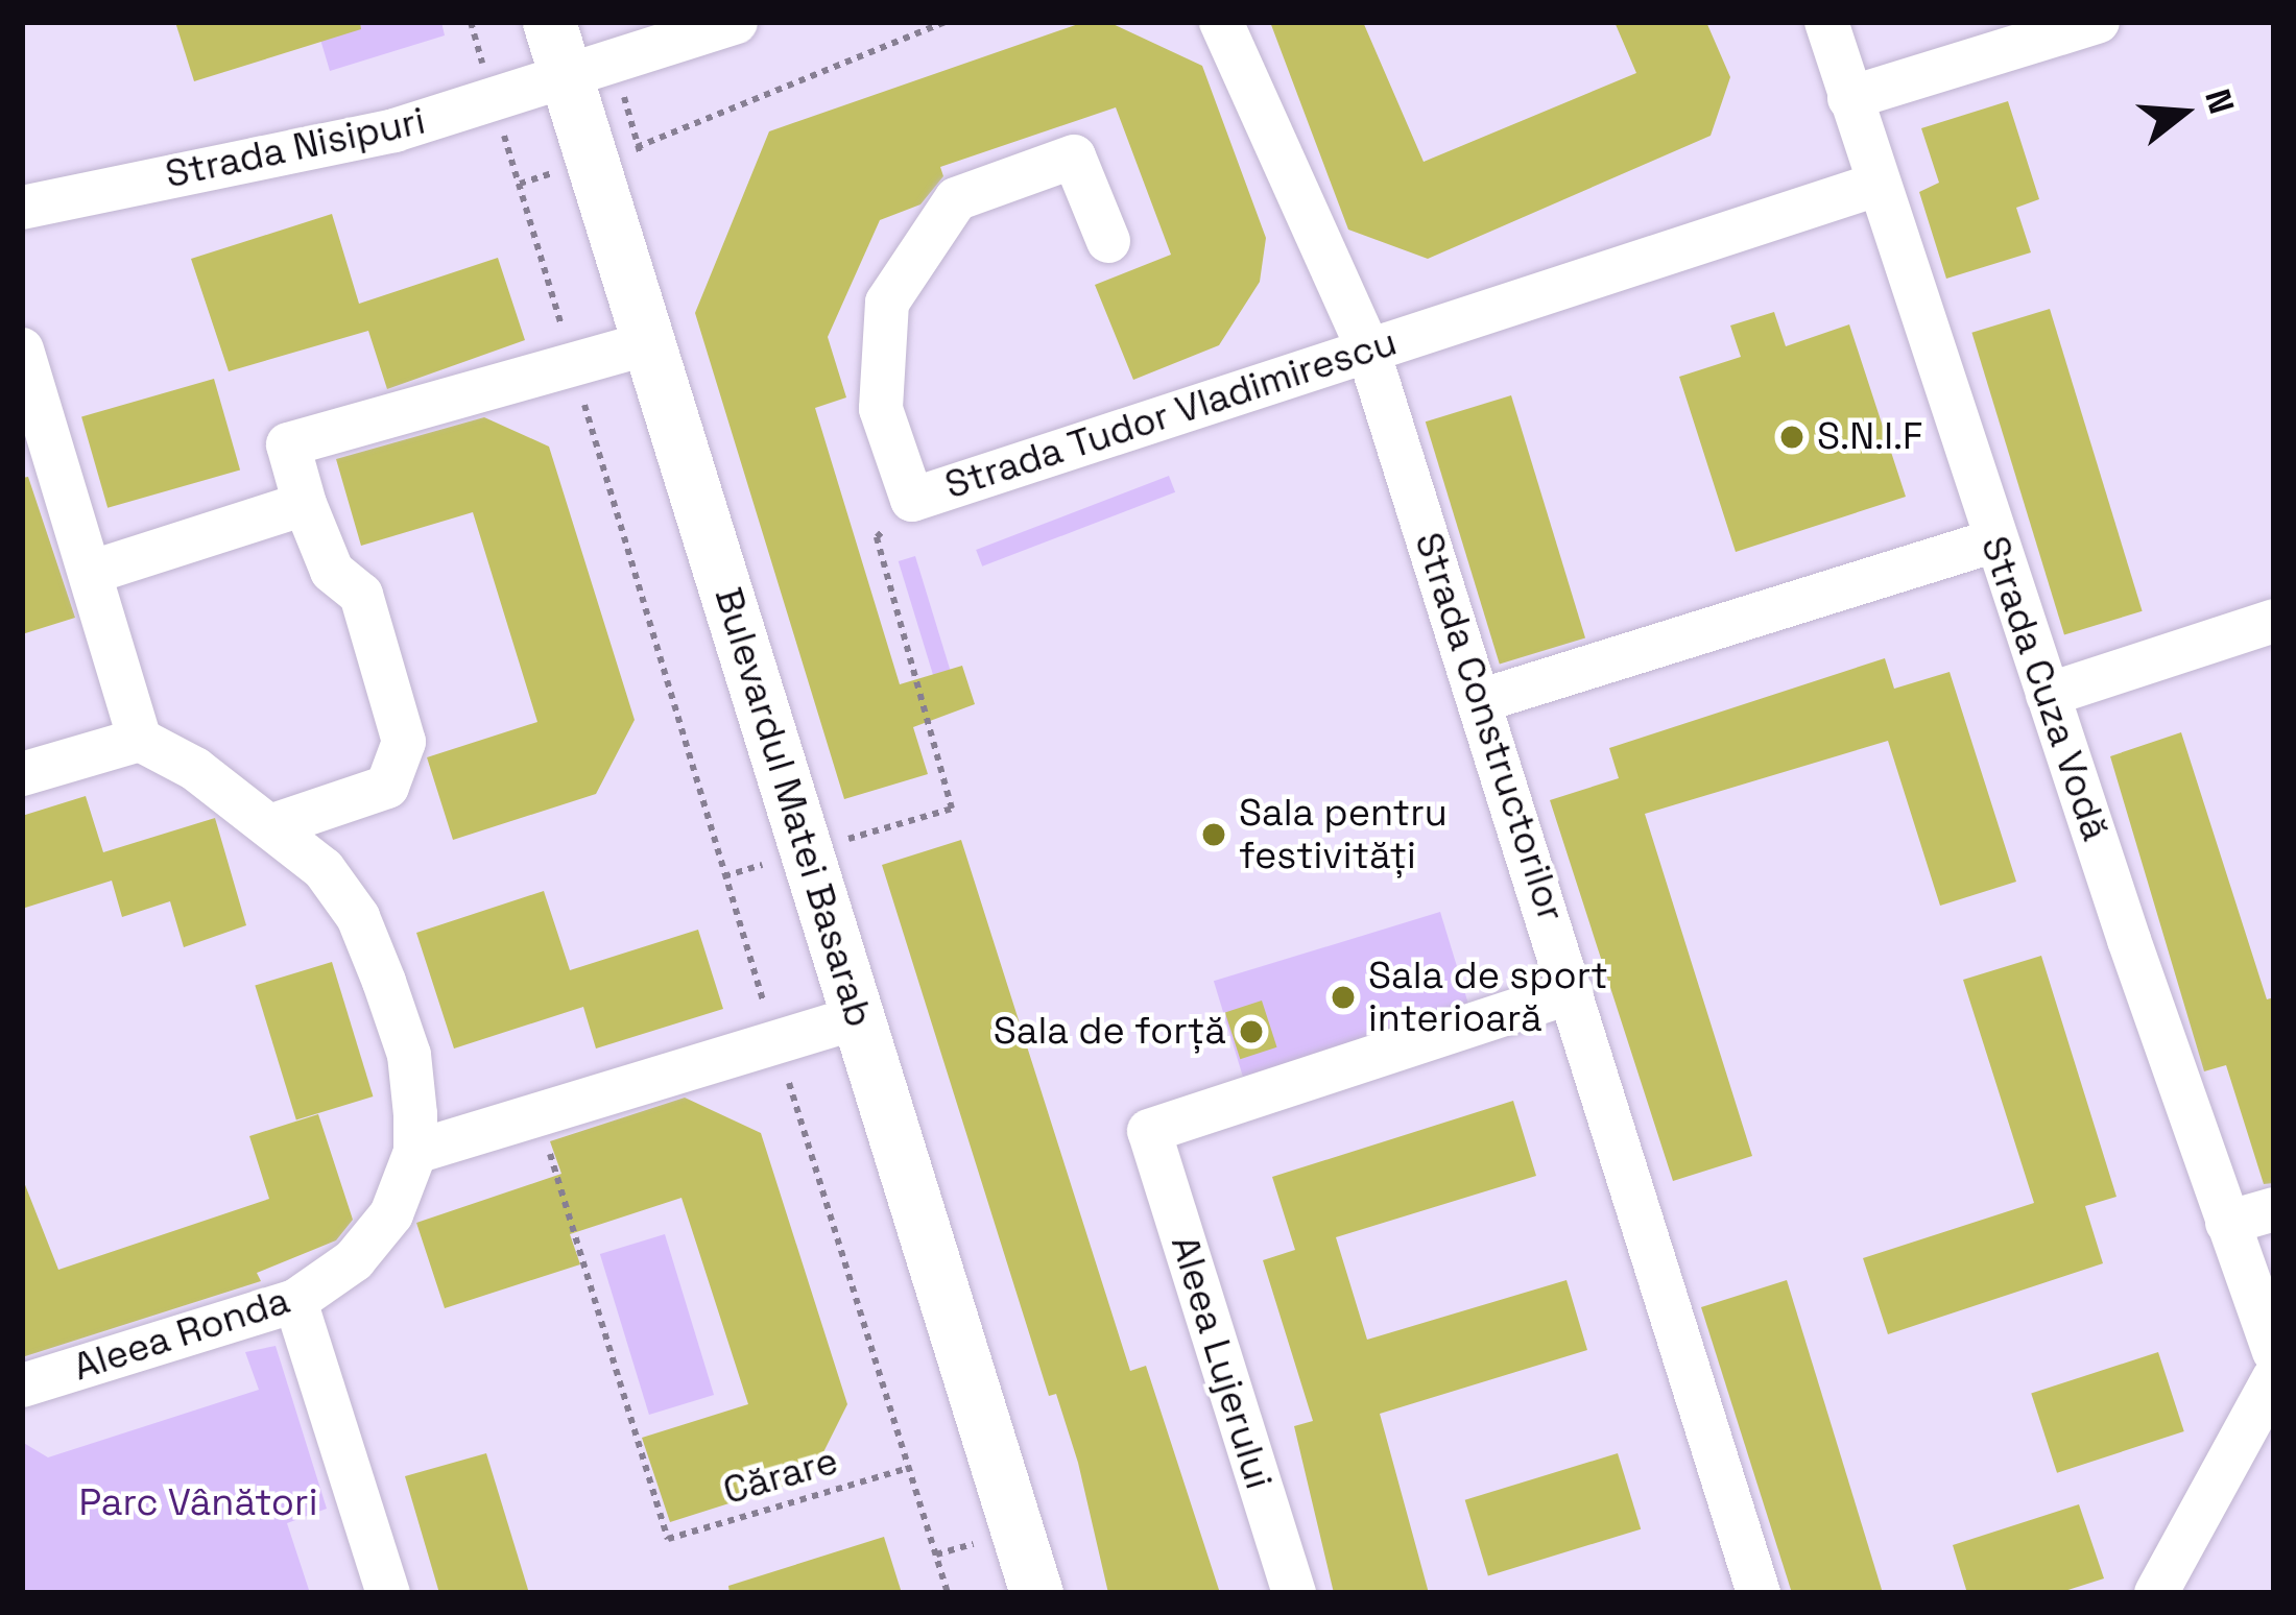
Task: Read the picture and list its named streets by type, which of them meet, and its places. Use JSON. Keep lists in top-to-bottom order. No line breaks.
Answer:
{"streets":{"main road":["Bulevardul Matei Basarab"],"street":["Strada Nisipuri","Strada Tudor Vladimirescu","Strada Cuza Vodă","Strada Constructorilor","Aleea Ronda","Aleea Lujerului"],"path":["Cărare"]},"crossings":[["Strada Nisipuri","Bulevardul Matei Basarab"],["Strada Tudor Vladimirescu","Strada Cuza Vodă"],["Strada Tudor Vladimirescu","Strada Constructorilor"],["Strada Constructorilor","Aleea Lujerului"]],"parks":["Parc Vânători"],"places":["S.N.I.F","Sala pentru festivități","Sala de sport interioară","Sala de forță"],"north":"right"}
